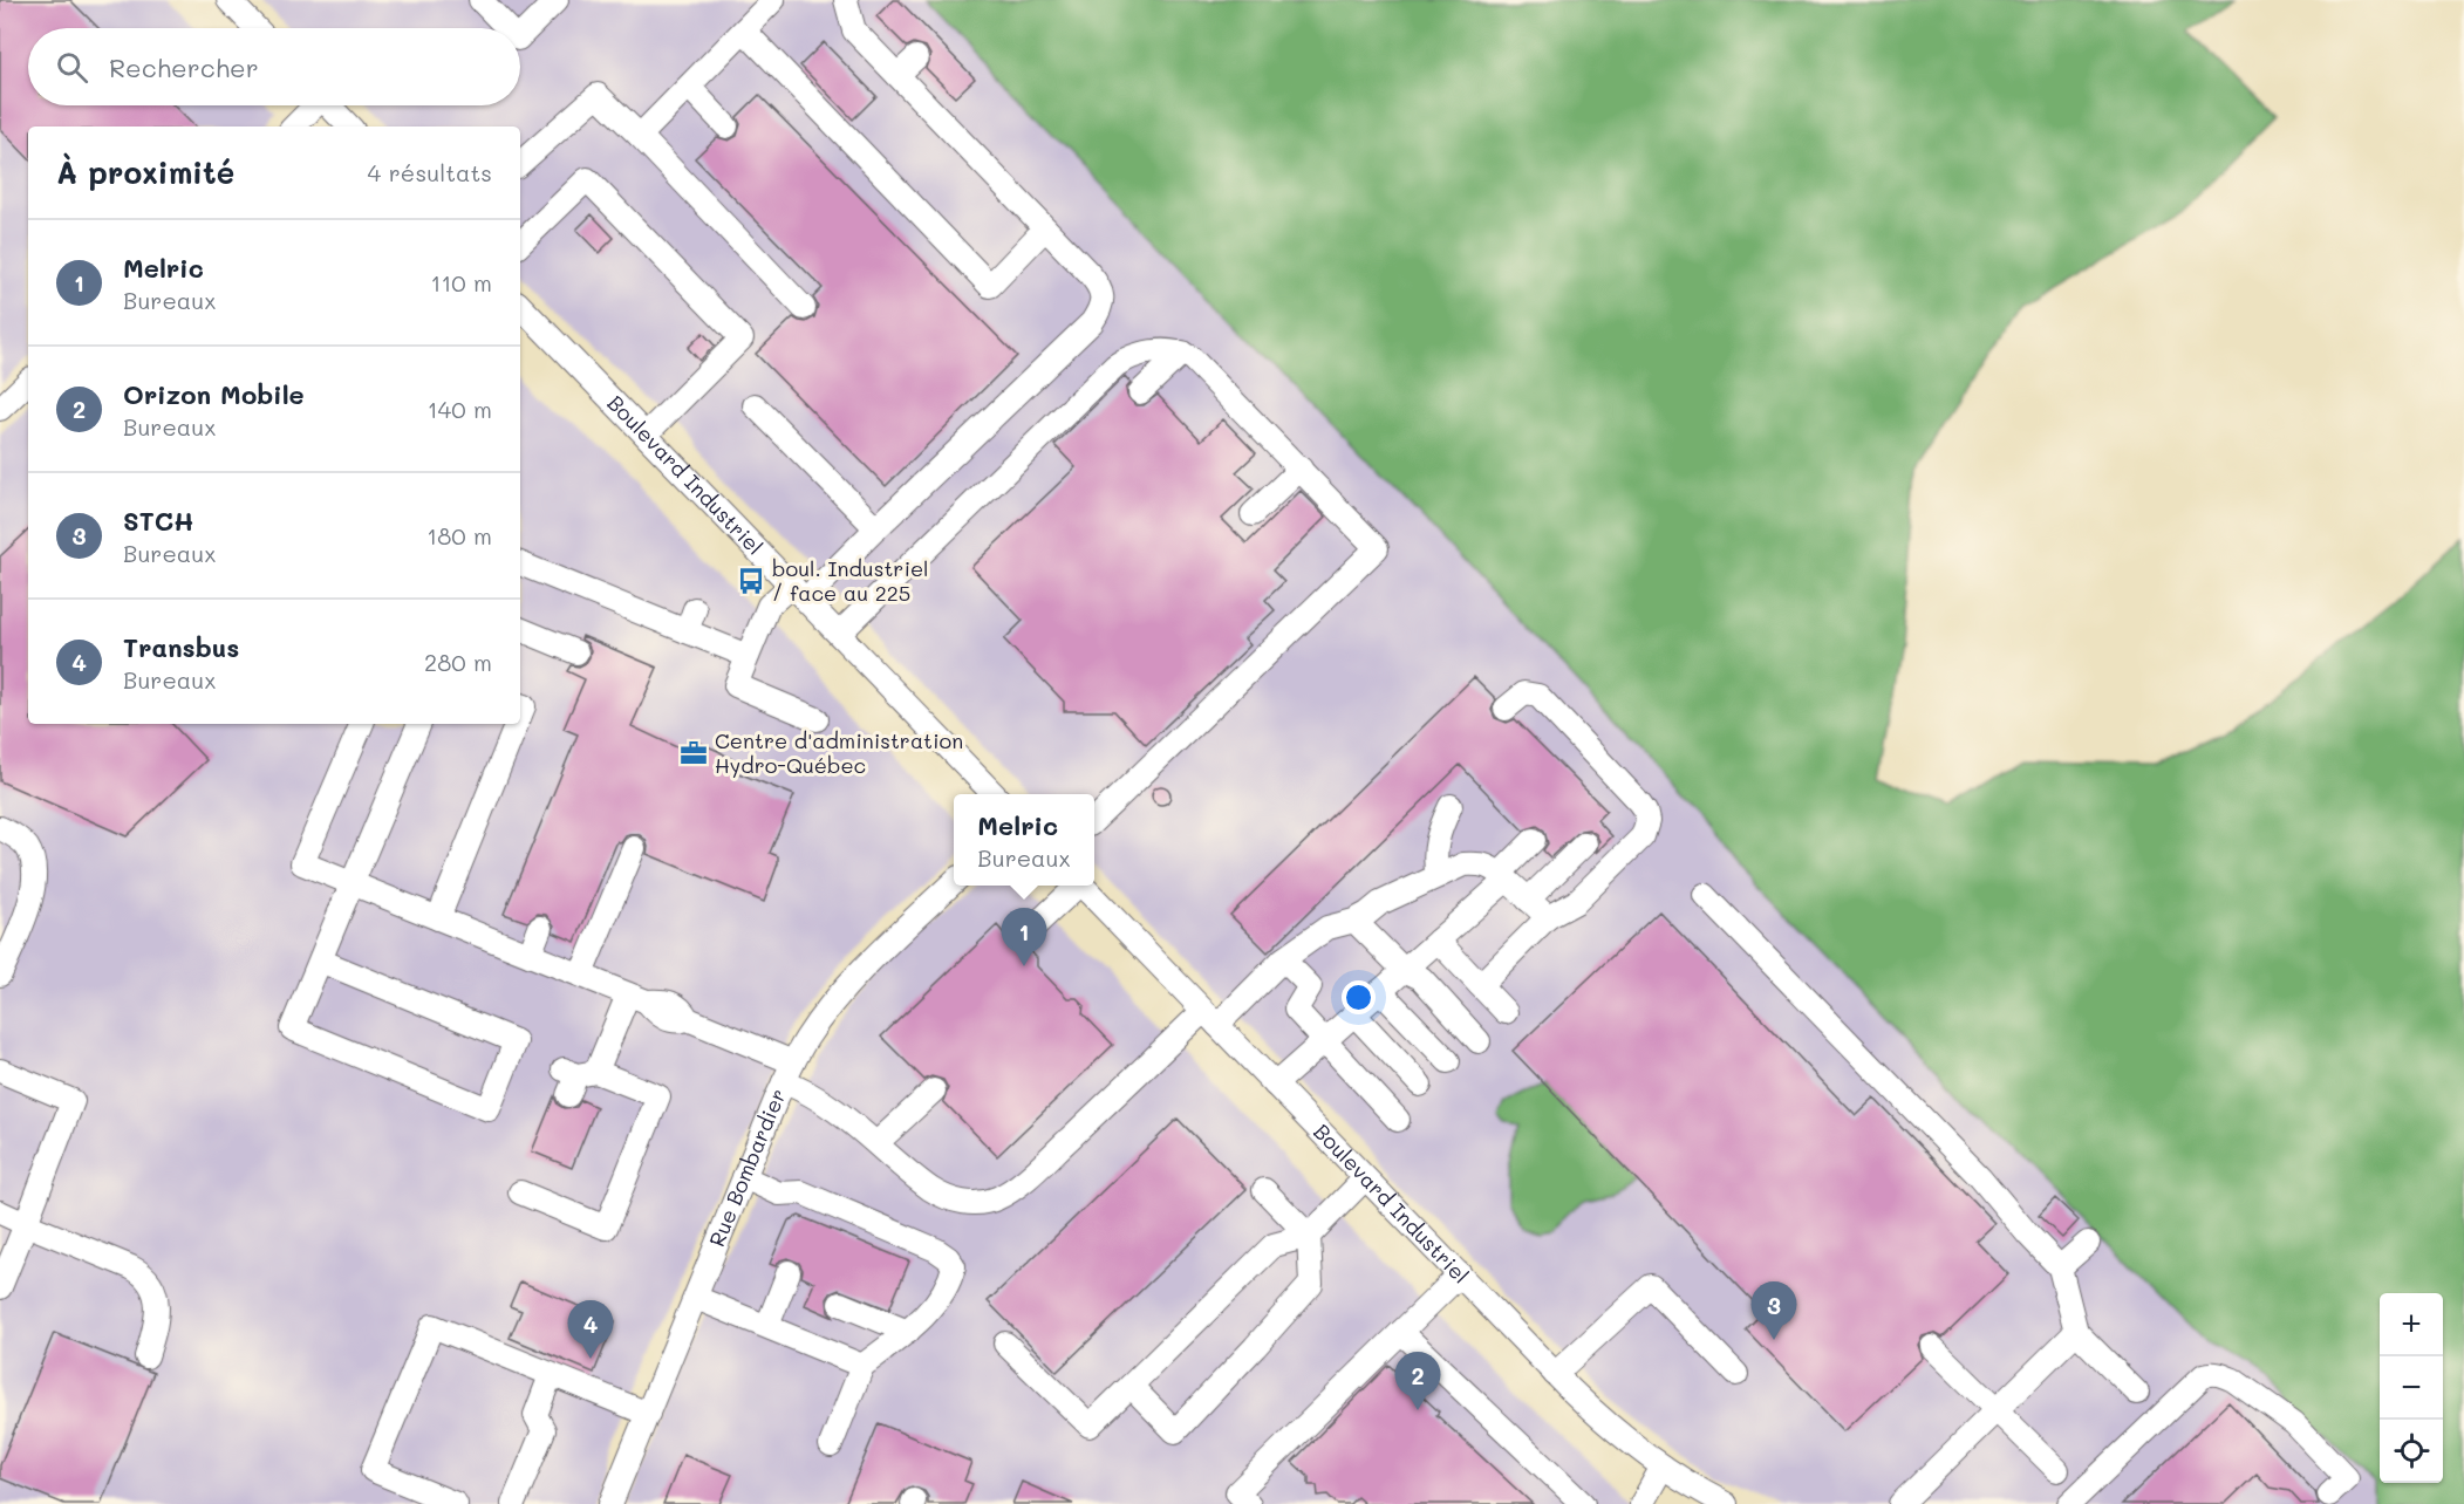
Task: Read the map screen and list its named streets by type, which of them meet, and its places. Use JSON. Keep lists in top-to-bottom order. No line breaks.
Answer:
{"streets":{"street":["Boulevard Industriel","Rue Bombardier"]},"places":{"bus stop":["boul. Industriel / face au 225"],"office":["Centre d'administration Hydro-Québec"]},"page":{"search":"Rechercher","heading":["À proximité","4 résultats"],"list":[{"mark":"1","name":"Melric","note":"Bureaux","value":"110 m"},{"mark":"2","name":"Orizon Mobile","note":"Bureaux","value":"140 m"},{"mark":"3","name":"STCH","note":"Bureaux","value":"180 m"},{"mark":"4","name":"Transbus","note":"Bureaux","value":"280 m"}],"popup":["Melric","Bureaux"],"pins":["1","3","4","2"],"map_buttons":["+","−"]}}
